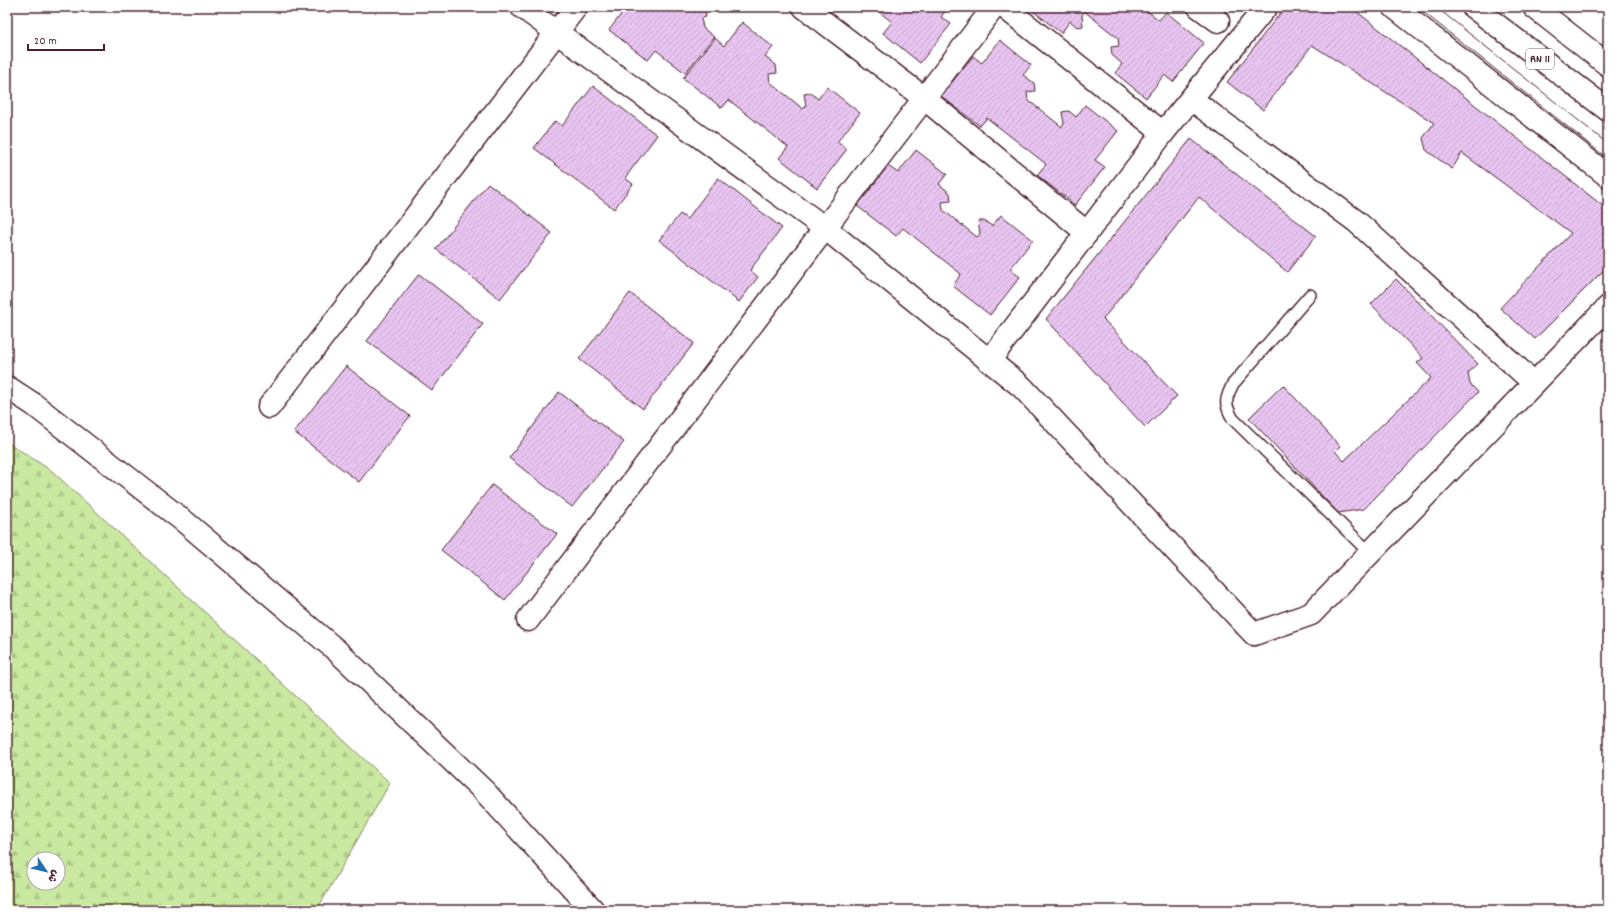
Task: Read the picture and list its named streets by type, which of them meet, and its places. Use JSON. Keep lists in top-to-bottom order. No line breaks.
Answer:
{"streets":{"main road":["RN 11"]},"scale_bar":"20 m","north":"bottom right"}
